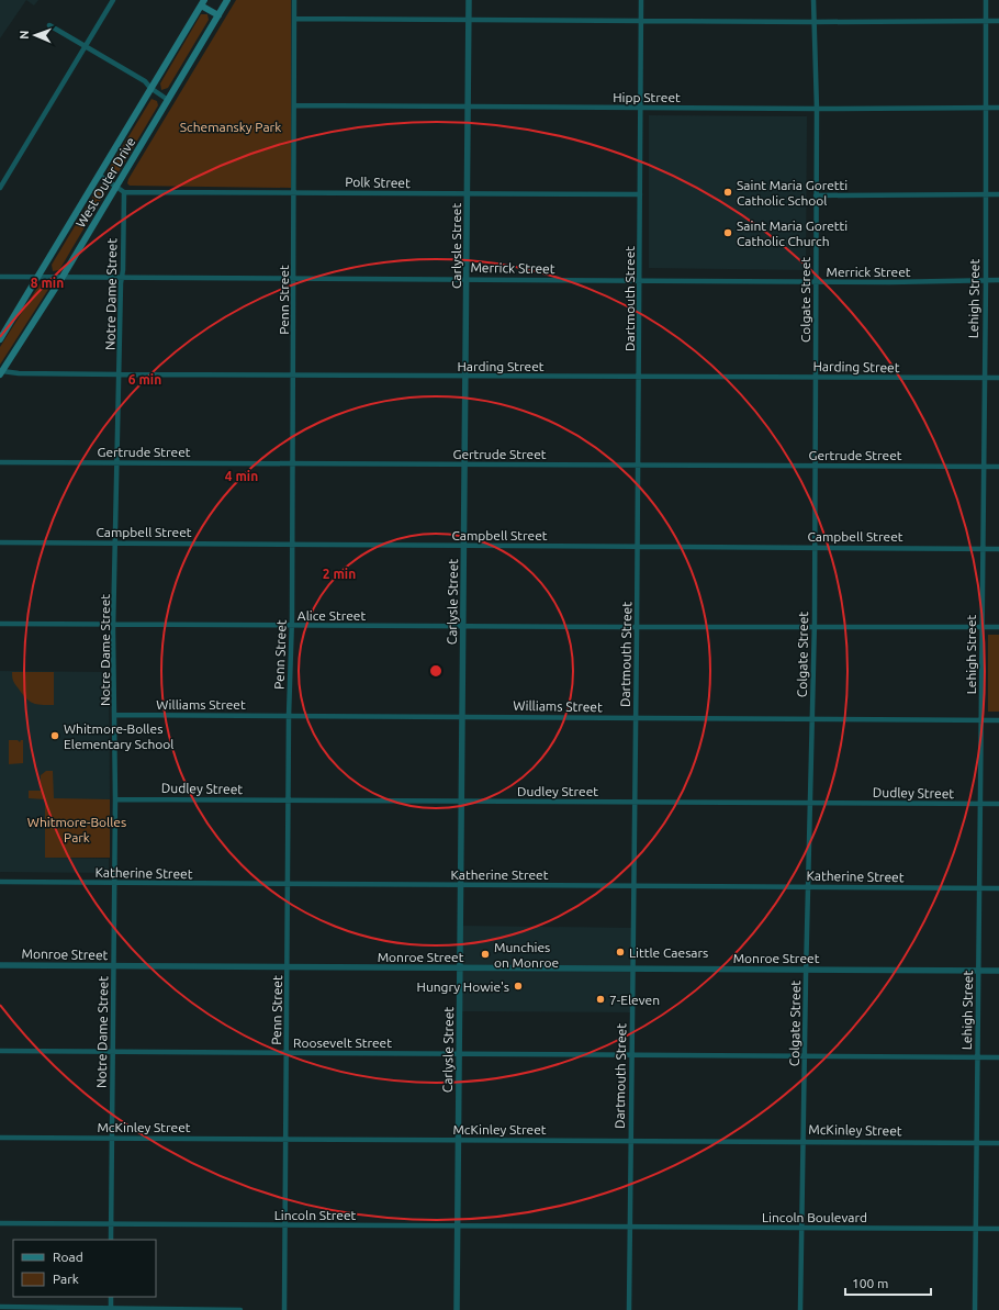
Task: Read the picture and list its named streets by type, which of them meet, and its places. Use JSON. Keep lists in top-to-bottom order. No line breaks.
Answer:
{"streets":{"main road":["West Outer Drive"],"street":["Hipp Street","Polk Street","Carlysle Street","Merrick Street","Notre Dame Street","Dartmouth Street","Lehigh Street","Penn Street","Colgate Street","Harding Street","Gertrude Street","Campbell Street","Alice Street","Williams Street","Dudley Street","Katherine Street","Monroe Street","Roosevelt Street","McKinley Street","Lincoln Street","Lincoln Boulevard"]},"crossings":[["Hipp Street","Carlysle Street"],["Hipp Street","Dartmouth Street"],["Hipp Street","Lehigh Street"],["Hipp Street","Penn Street"],["Hipp Street","Colgate Street"],["West Outer Drive","Merrick Street"],["West Outer Drive","Harding Street"],["Polk Street","Carlysle Street"],["Polk Street","Notre Dame Street"],["Polk Street","Dartmouth Street"],["Polk Street","Penn Street"],["Carlysle Street","Merrick Street"],["Carlysle Street","Harding Street"],["Carlysle Street","Gertrude Street"],["Carlysle Street","Campbell Street"],["Carlysle Street","Alice Street"],["Carlysle Street","Williams Street"],["Carlysle Street","Dudley Street"],["Carlysle Street","Katherine Street"],["Carlysle Street","Monroe Street"],["Carlysle Street","Roosevelt Street"],["Carlysle Street","McKinley Street"],["Carlysle Street","Lincoln Street"],["Merrick Street","Notre Dame Street"],["Merrick Street","Dartmouth Street"],["Merrick Street","Lehigh Street"],["Merrick Street","Penn Street"],["Merrick Street","Colgate Street"],["Notre Dame Street","Harding Street"],["Notre Dame Street","Gertrude Street"],["Notre Dame Street","Campbell Street"],["Notre Dame Street","Alice Street"],["Notre Dame Street","Williams Street"],["Notre Dame Street","Dudley Street"],["Notre Dame Street","Katherine Street"],["Notre Dame Street","Monroe Street"],["Notre Dame Street","Roosevelt Street"],["Notre Dame Street","McKinley Street"],["Notre Dame Street","Lincoln Street"],["Dartmouth Street","Harding Street"],["Dartmouth Street","Gertrude Street"],["Dartmouth Street","Campbell Street"],["Dartmouth Street","Alice Street"],["Dartmouth Street","Williams Street"],["Dartmouth Street","Dudley Street"],["Dartmouth Street","Katherine Street"],["Dartmouth Street","Monroe Street"],["Dartmouth Street","Roosevelt Street"],["Dartmouth Street","McKinley Street"],["Dartmouth Street","Lincoln Street"],["Dartmouth Street","Lincoln Boulevard"],["Lehigh Street","Harding Street"],["Lehigh Street","Gertrude Street"],["Lehigh Street","Campbell Street"],["Lehigh Street","Alice Street"],["Lehigh Street","Williams Street"],["Lehigh Street","Dudley Street"],["Lehigh Street","Katherine Street"],["Lehigh Street","Monroe Street"],["Lehigh Street","Roosevelt Street"],["Lehigh Street","McKinley Street"],["Lehigh Street","Lincoln Boulevard"],["Penn Street","Harding Street"],["Penn Street","Gertrude Street"],["Penn Street","Campbell Street"],["Penn Street","Alice Street"],["Penn Street","Williams Street"],["Penn Street","Dudley Street"],["Penn Street","Katherine Street"],["Penn Street","Monroe Street"],["Penn Street","Roosevelt Street"],["Penn Street","McKinley Street"],["Penn Street","Lincoln Street"],["Colgate Street","Harding Street"],["Colgate Street","Gertrude Street"],["Colgate Street","Campbell Street"],["Colgate Street","Alice Street"],["Colgate Street","Williams Street"],["Colgate Street","Dudley Street"],["Colgate Street","Katherine Street"],["Colgate Street","Monroe Street"],["Colgate Street","Roosevelt Street"],["Colgate Street","McKinley Street"],["Colgate Street","Lincoln Boulevard"],["Lincoln Street","Lincoln Boulevard"]],"parks":["Schemansky Park","Whitmore-Bolles Park"],"places":["Saint Maria Goretti Catholic School","Saint Maria Goretti Catholic Church","Whitmore-Bolles Elementary School","Little Caesars","Munchies on Monroe","Hungry Howie's","7-Eleven"],"legend":["Road","Park"],"scale_bar":"100 m","north":"left","rings":["8 min","6 min","4 min","2 min"]}
